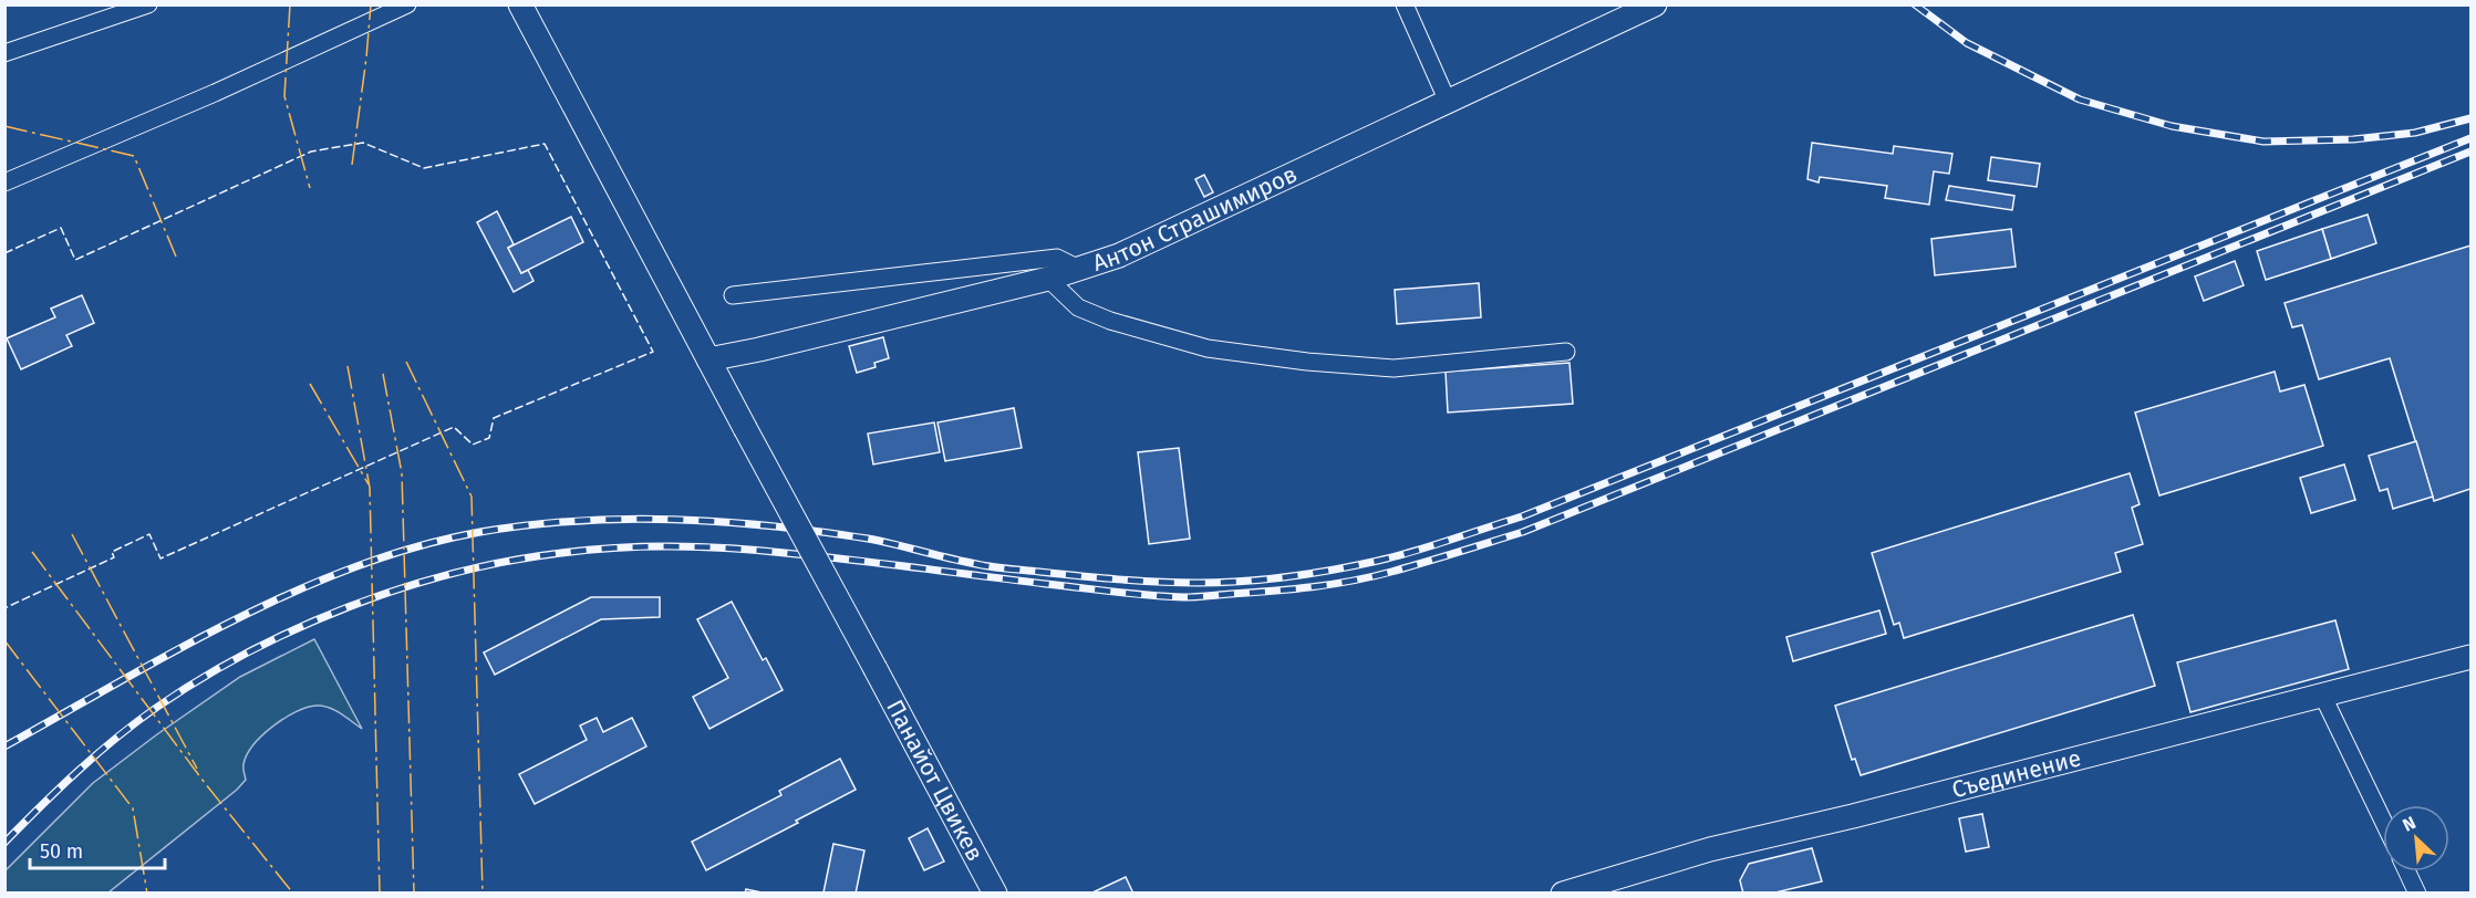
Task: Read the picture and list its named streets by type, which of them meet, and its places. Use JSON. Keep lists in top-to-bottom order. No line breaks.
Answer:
{"streets":{"main road":["Антон Страшимиров","Съединение","Панайот Цвикев"]},"crossings":[["Антон Страшимиров","Панайот Цвикев"]],"scale_bar":"50 m","north":"top left"}
